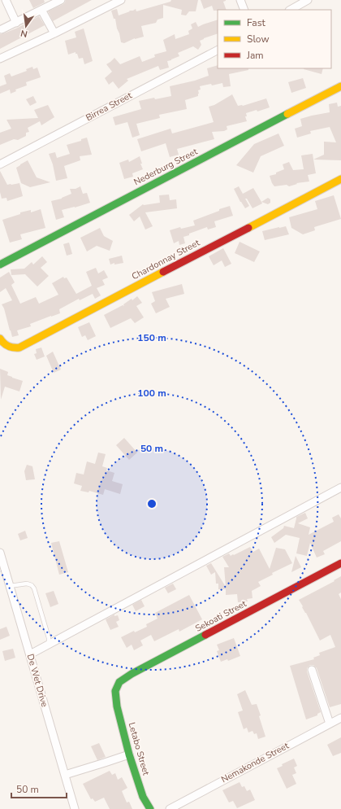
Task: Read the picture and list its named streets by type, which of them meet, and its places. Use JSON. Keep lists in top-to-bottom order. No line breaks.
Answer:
{"streets":{"street":["Birrea Street","Nederburg Street","Chardonnay Street","Sekoati Street","De Wet Drive","Letabo Street","Nemakonde Street"]},"crossings":[["Sekoati Street","Letabo Street"]],"legend":["Fast","Slow","Jam"],"scale_bar":"50 m","north":"bottom","rings":["150 m","100 m","50 m"]}
